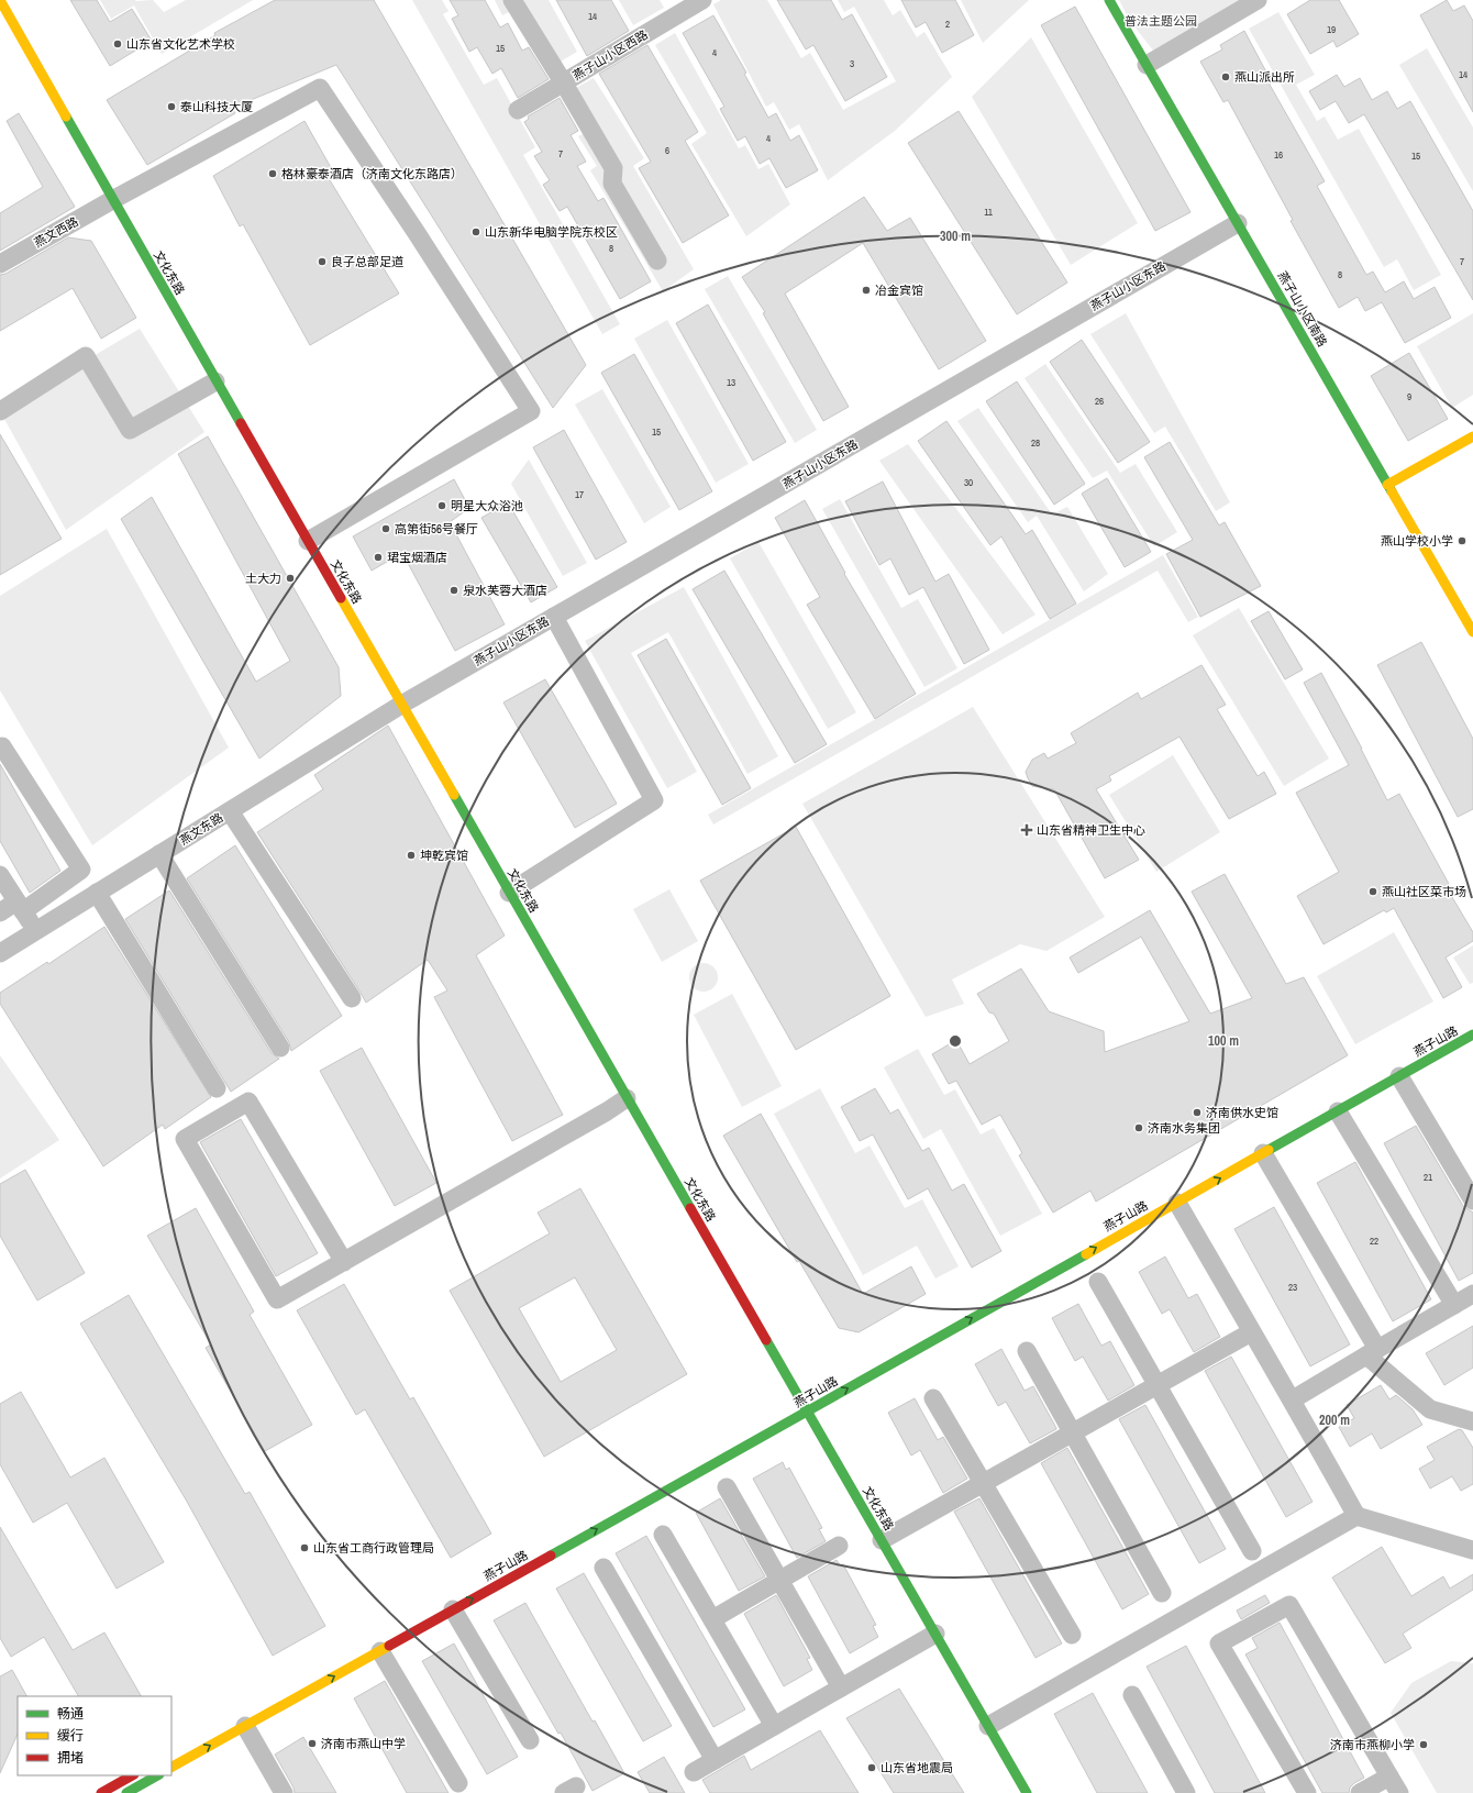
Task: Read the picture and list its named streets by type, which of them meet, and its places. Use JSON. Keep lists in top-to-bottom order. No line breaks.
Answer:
{"streets":{"street":["燕子山小区西路","燕文西路","文化东路","燕子山小区东路","燕子山小区南路","燕文东路","燕子山路"]},"crossings":[["燕文西路","文化东路"],["文化东路","燕子山小区东路"],["文化东路","燕文东路"],["文化东路","燕子山路"],["燕子山小区东路","燕子山小区南路"],["燕子山小区东路","燕文东路"]],"one_way":["燕子山路"],"parks":["普法主题公园"],"places":{"other":["山东省文化艺术学校","燕山派出所","泰山科技大厦","格林豪泰酒店（济南文化东路店）","山东新华电脑学院东校区","良子总部足道","冶金宾馆","明星大众浴池","高第街56号餐厅","燕山学校小学","珺宝烟酒店","土大力","泉水芙蓉大酒店","坤乾宾馆","燕山社区菜市场","济南供水史馆","济南水务集团","山东省工商行政管理局","济南市燕山中学","济南市燕柳小学","山东省地震局"],"health":["山东省精神卫生中心"]},"house_numbers":["14","2","19","15","4","3","14","4","6","7","16","15","11","8","7","8","13","9","26","15","28","30","17","21","22","23"],"legend":["畅通","缓行","拥堵"],"rings":["300 m","100 m","200 m"]}
